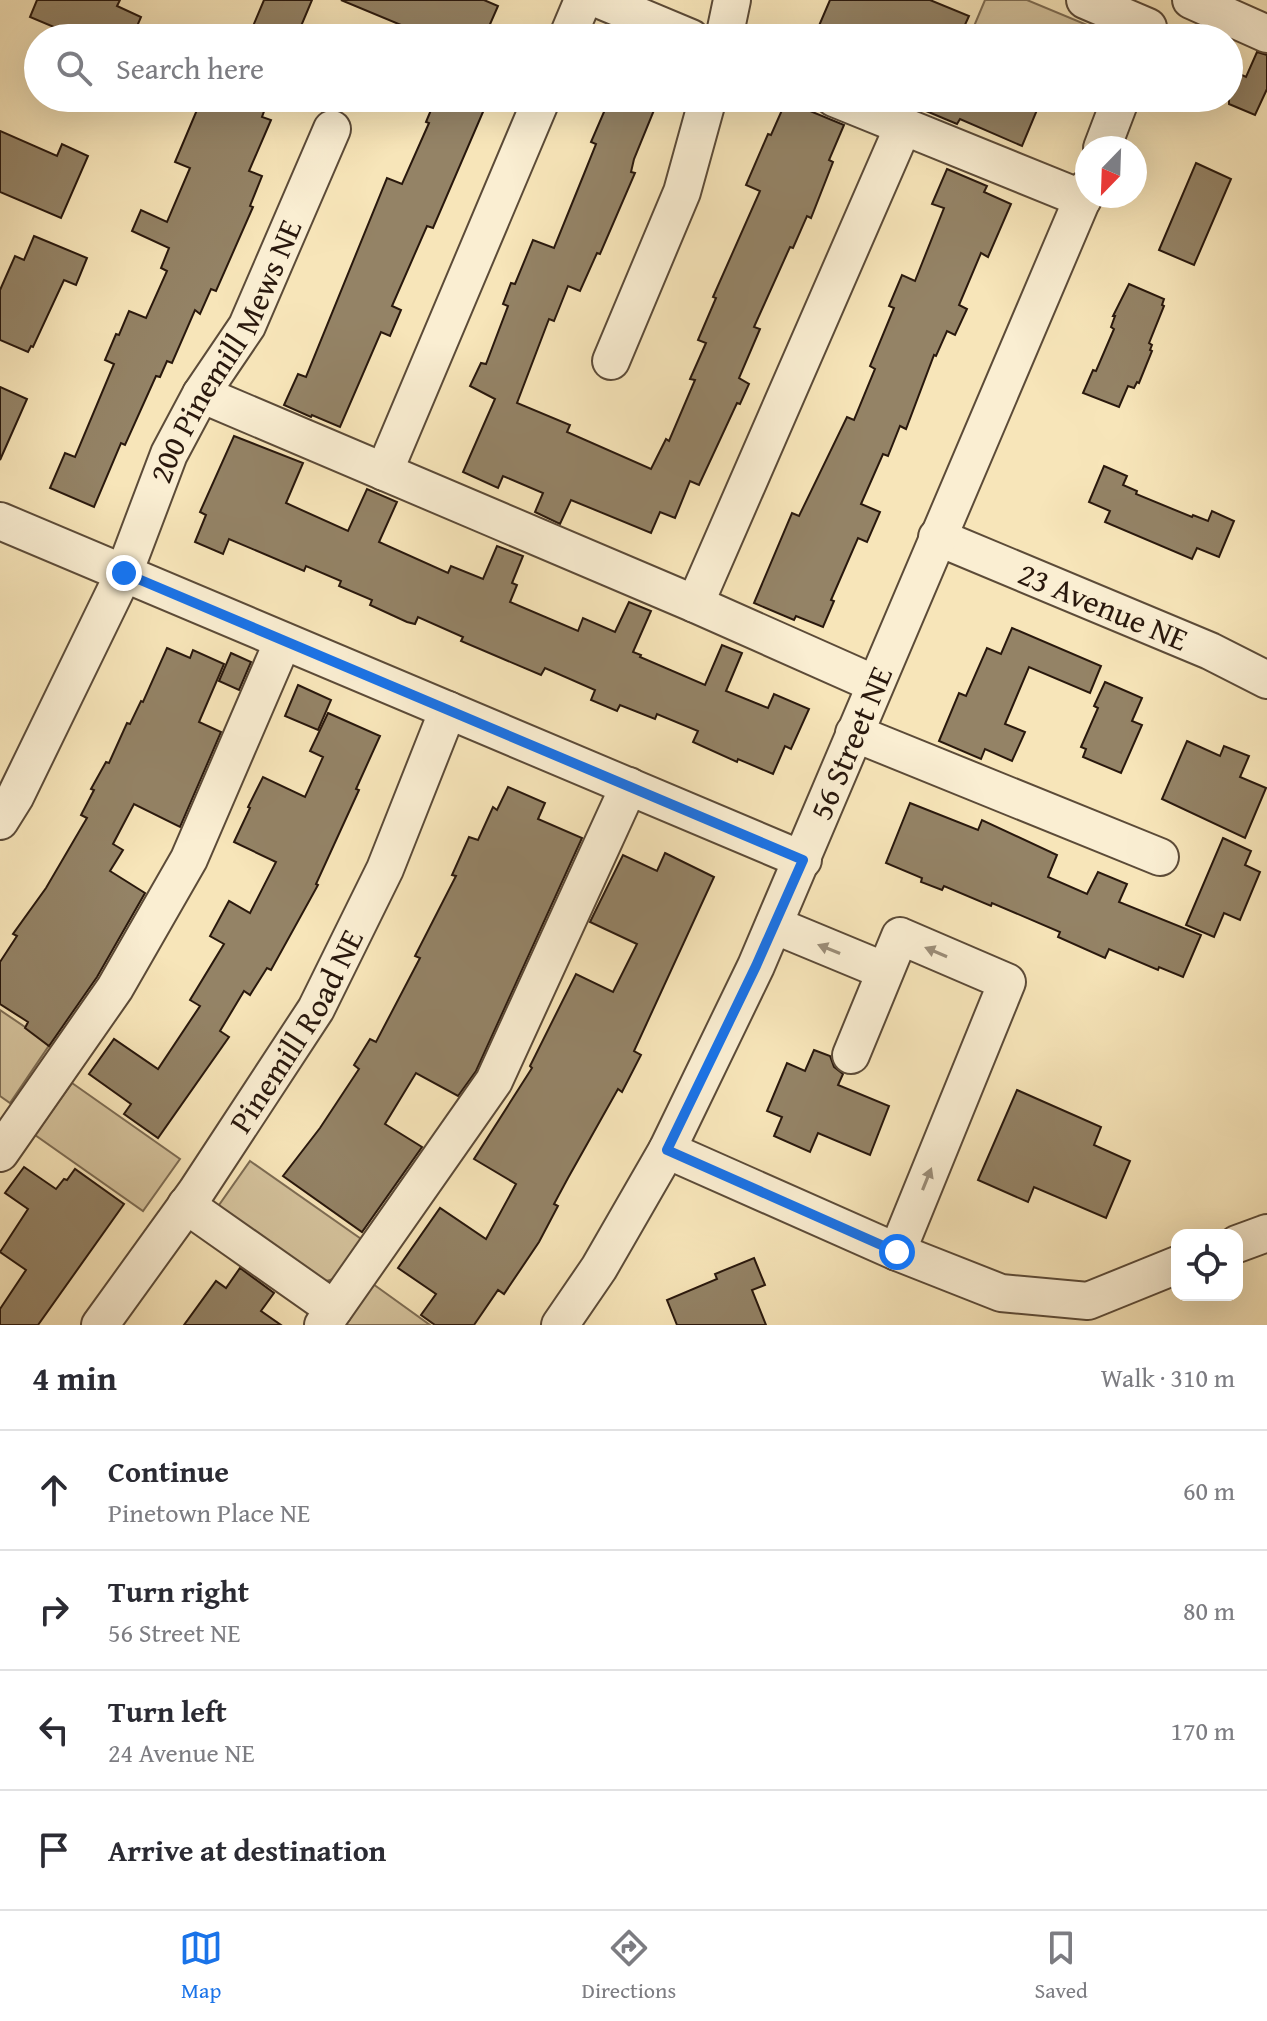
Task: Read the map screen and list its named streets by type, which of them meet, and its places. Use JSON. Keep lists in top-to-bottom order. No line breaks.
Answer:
{"streets":{"street":["200 Pinemill Mews NE","23 Avenue NE","56 Street NE","Pinemill Road NE"]},"crossings":[["23 Avenue NE","56 Street NE"]],"north":"bottom left","page":{"search":"Search here","heading":["4 min","Walk · 310 m"],"list":[["Continue","Pinetown Place NE","60 m"],["Turn right","56 Street NE","80 m"],["Turn left","24 Avenue NE","170 m"],"Arrive at destination"],"nav":["Map","Directions","Saved"]}}
